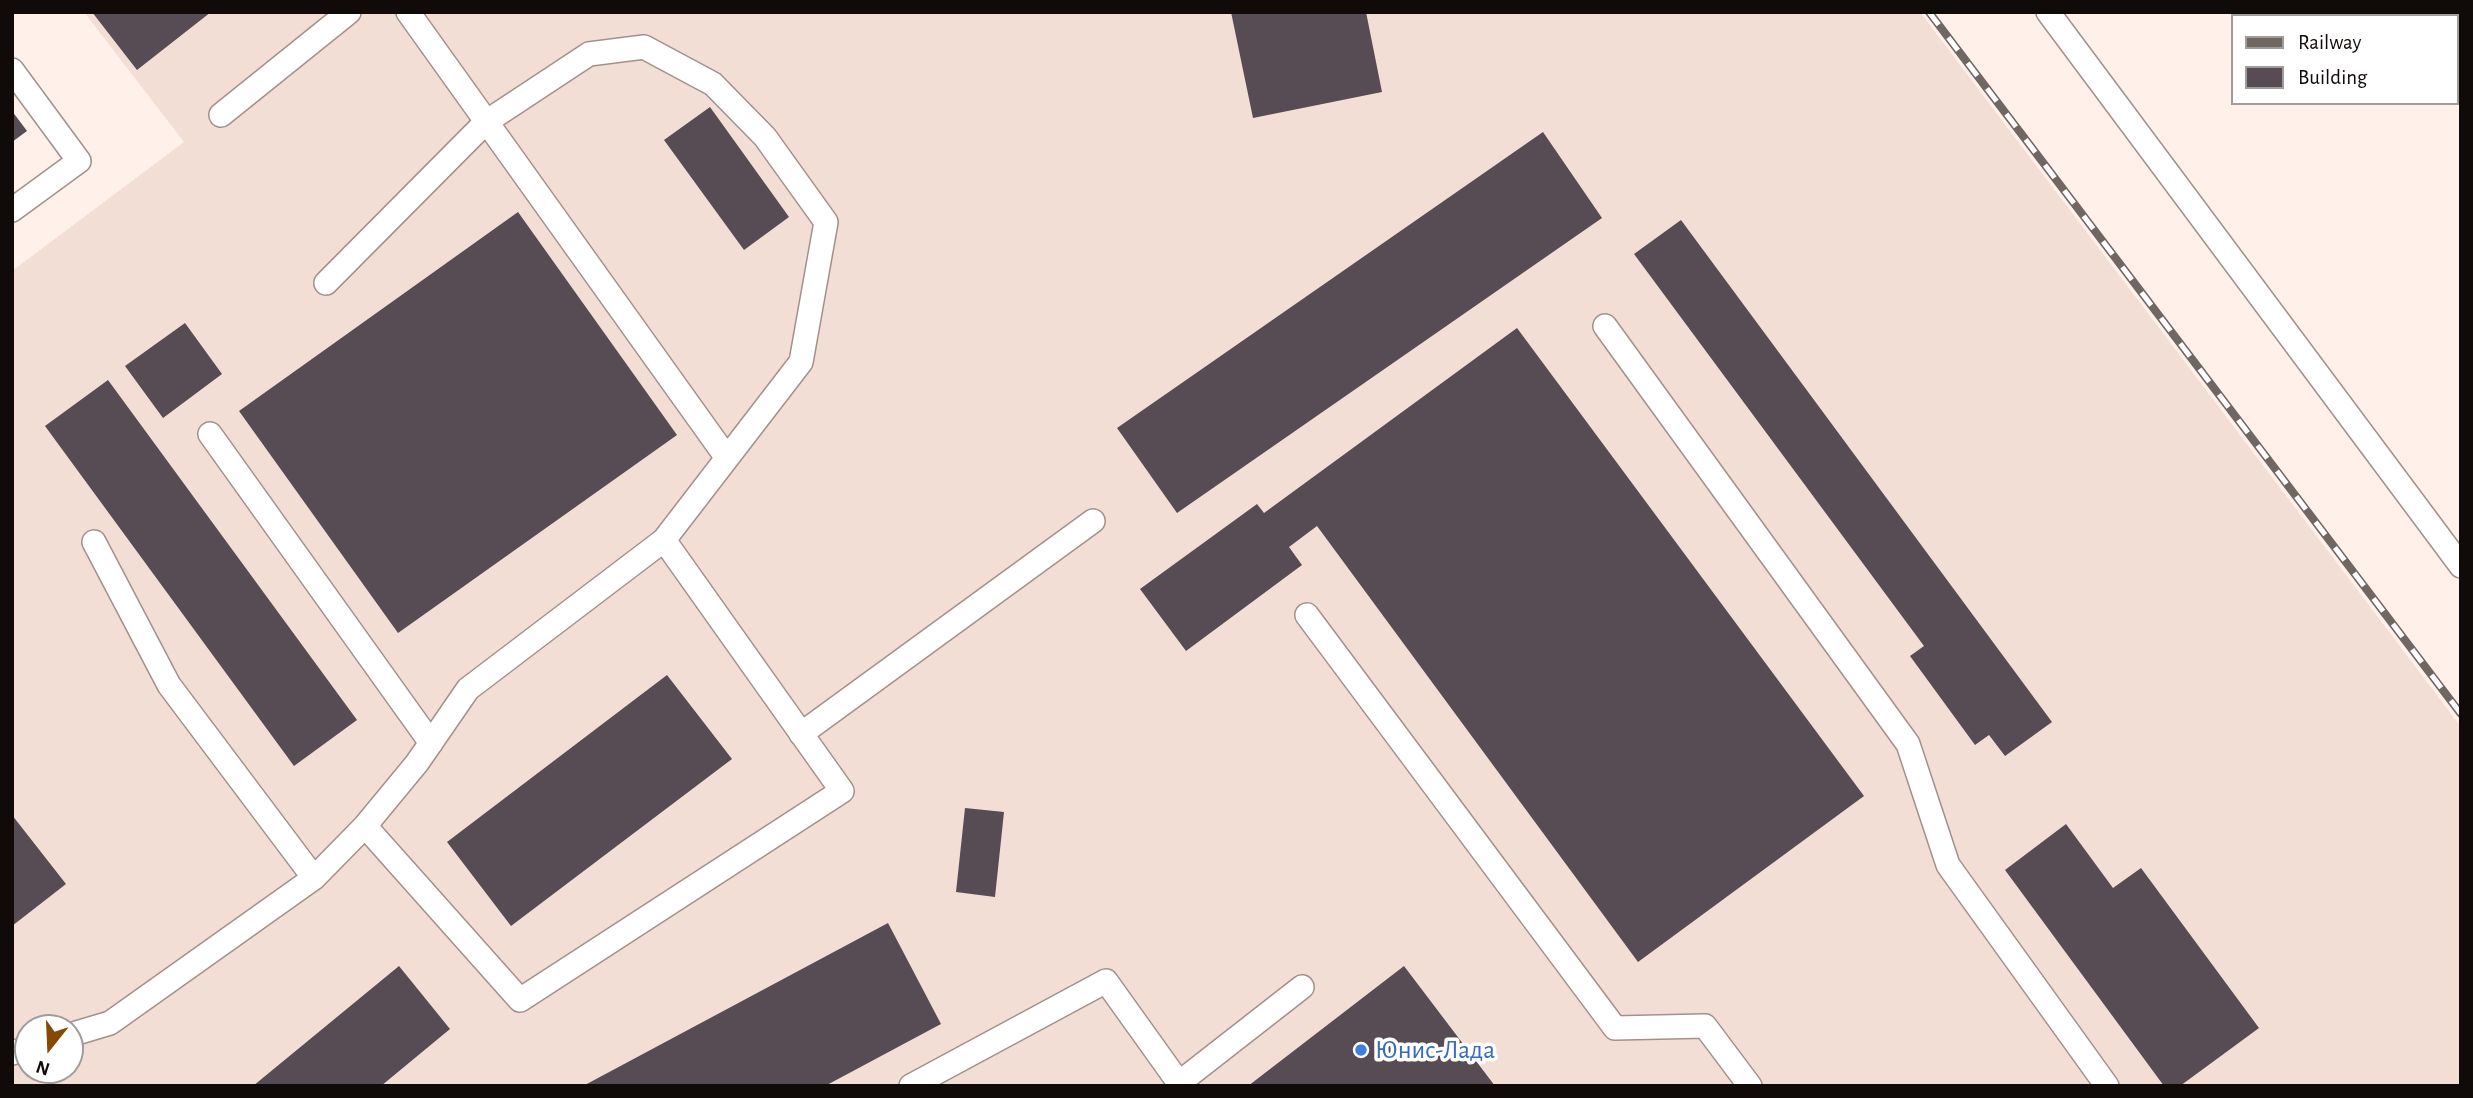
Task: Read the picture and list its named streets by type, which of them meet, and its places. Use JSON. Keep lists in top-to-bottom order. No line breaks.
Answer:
{"places":["Юнис-Лада"],"legend":["Railway","Building"],"north":"bottom"}
